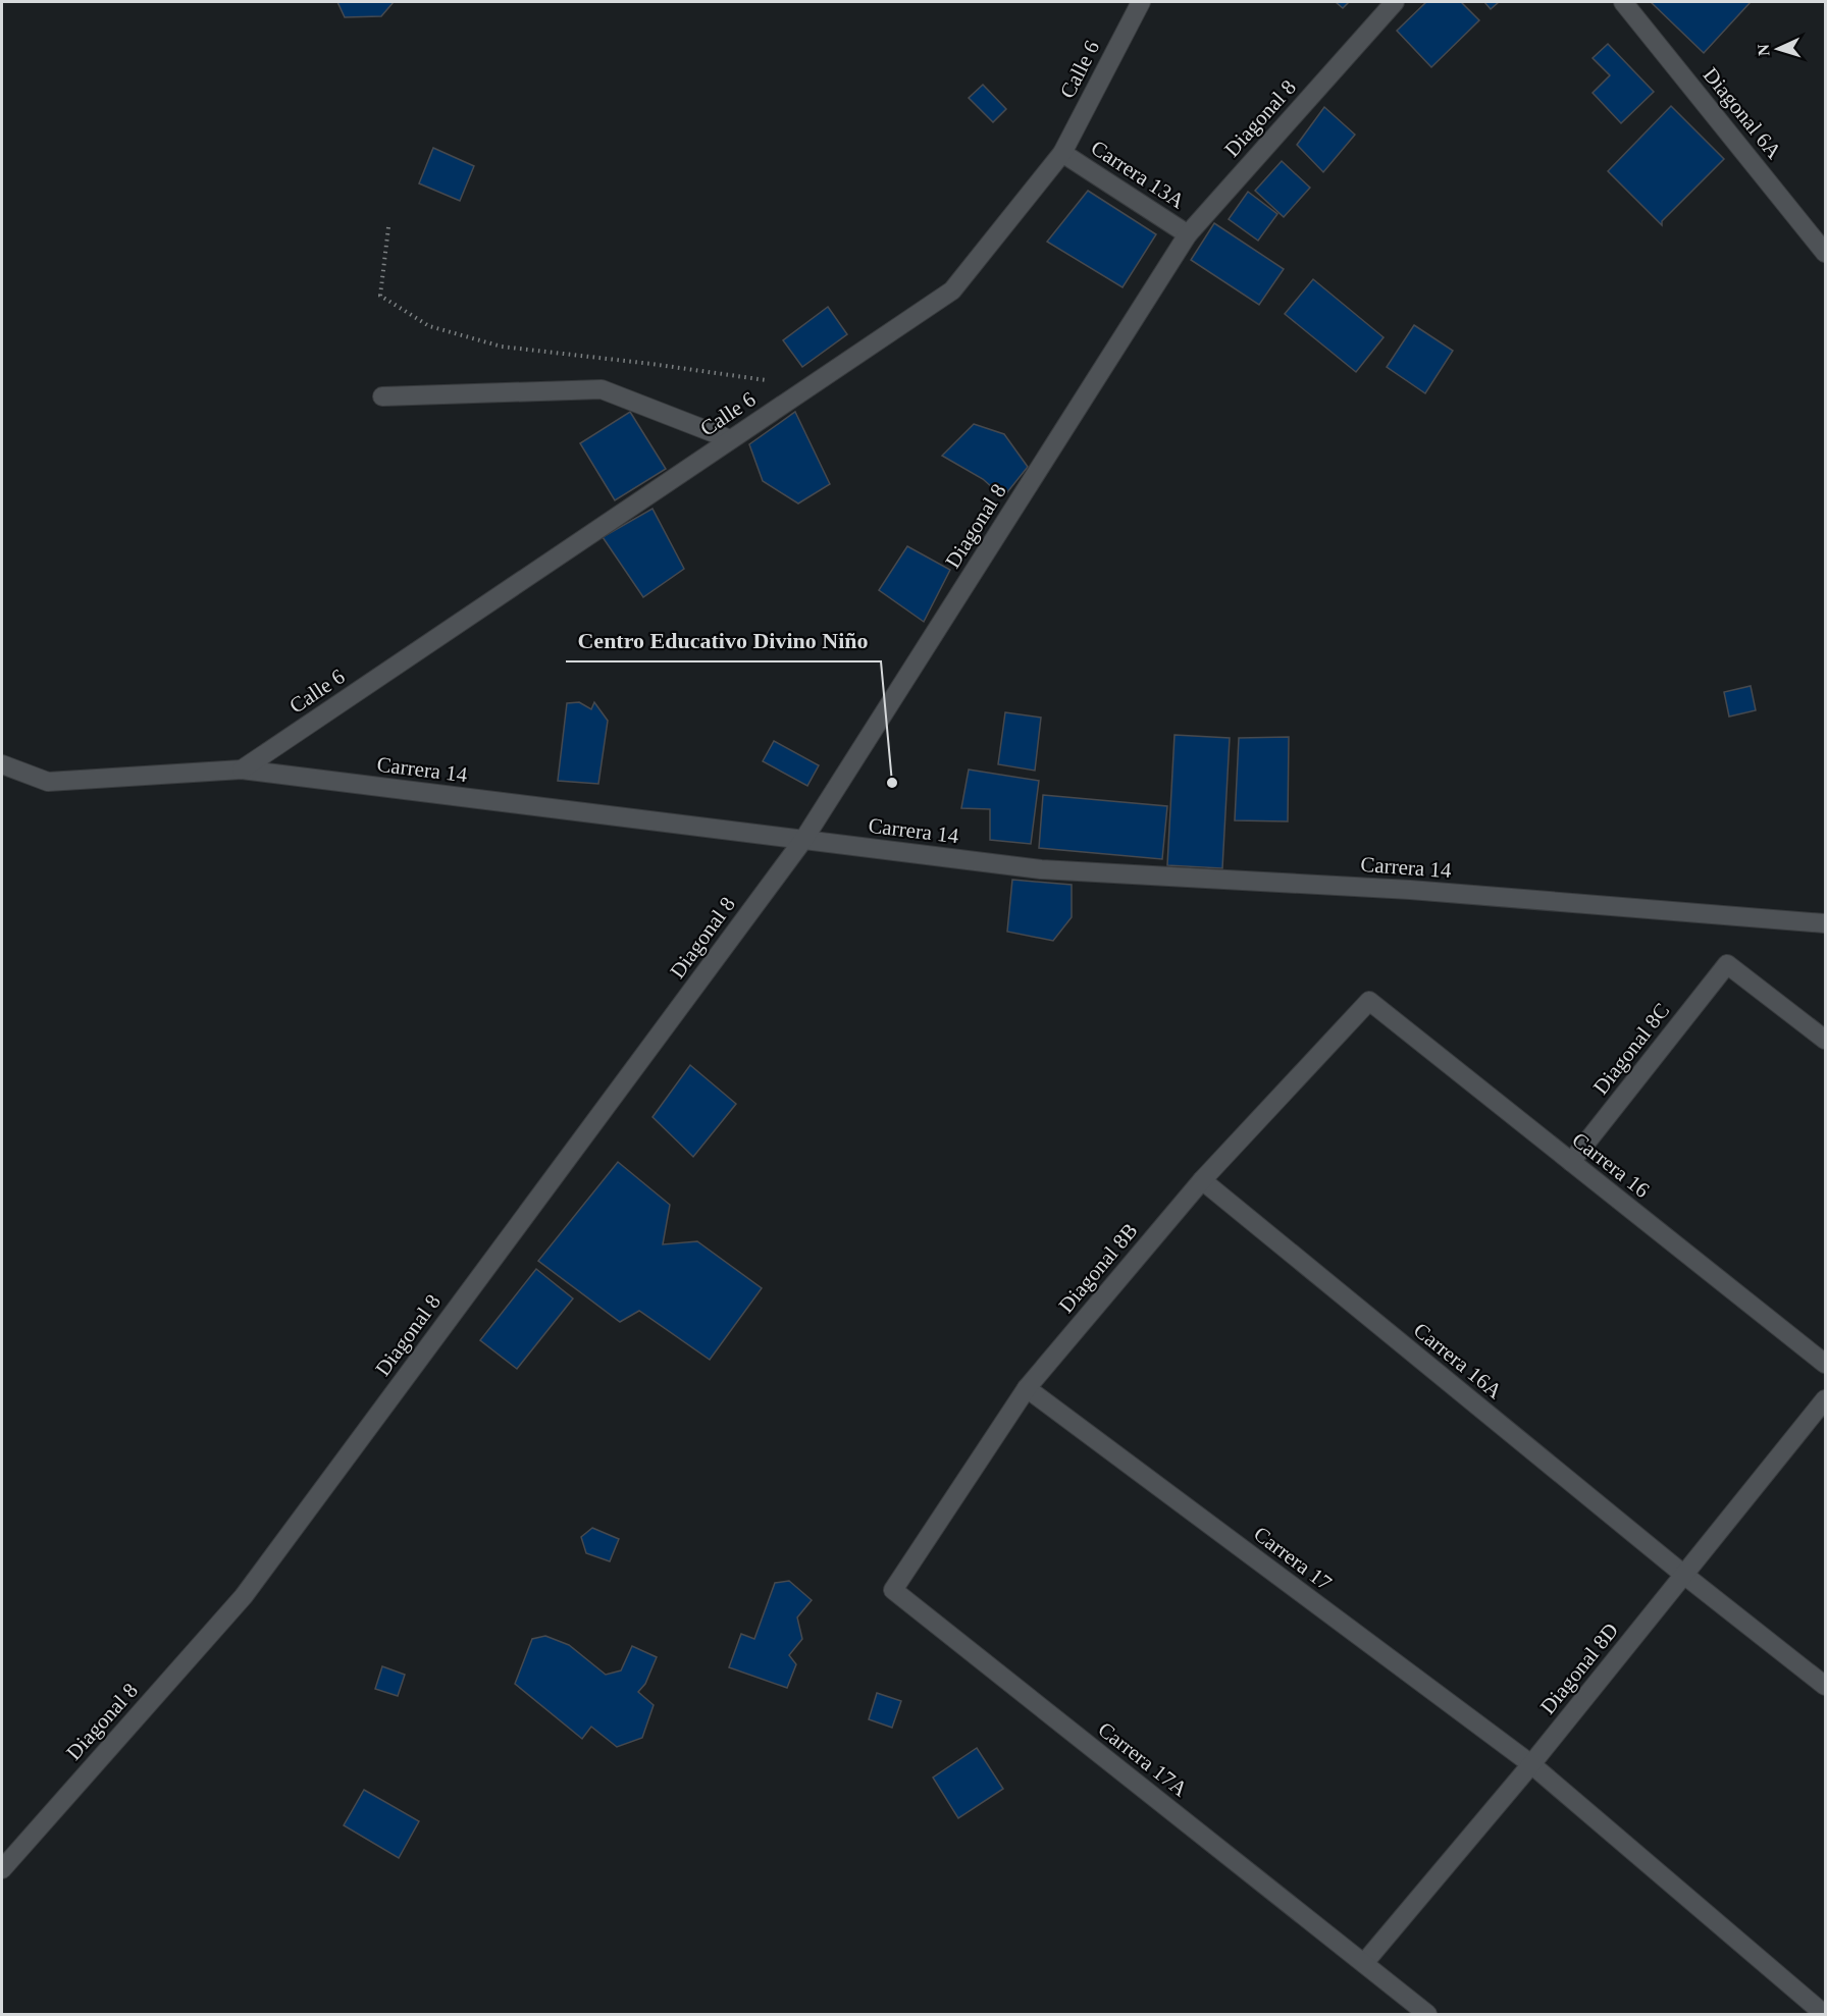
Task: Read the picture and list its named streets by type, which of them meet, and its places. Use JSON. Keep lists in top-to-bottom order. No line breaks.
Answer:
{"streets":{"street":["Calle 6","Diagonal 6A","Diagonal 8","Carrera 13A","Carrera 14","Diagonal 8C","Carrera 16","Diagonal 8B","Carrera 16A","Carrera 17","Diagonal 8D","Carrera 17A"]},"crossings":[["Calle 6","Carrera 13A"],["Calle 6","Carrera 14"],["Diagonal 8","Carrera 13A"],["Diagonal 8","Carrera 14"],["Diagonal 8C","Carrera 16"],["Carrera 16","Diagonal 8B"],["Diagonal 8B","Carrera 16A"],["Diagonal 8B","Carrera 17"],["Diagonal 8B","Carrera 17A"],["Carrera 16A","Diagonal 8D"],["Carrera 17","Diagonal 8D"],["Diagonal 8D","Carrera 17A"]],"places":["Centro Educativo Divino Niño"],"north":"left"}
